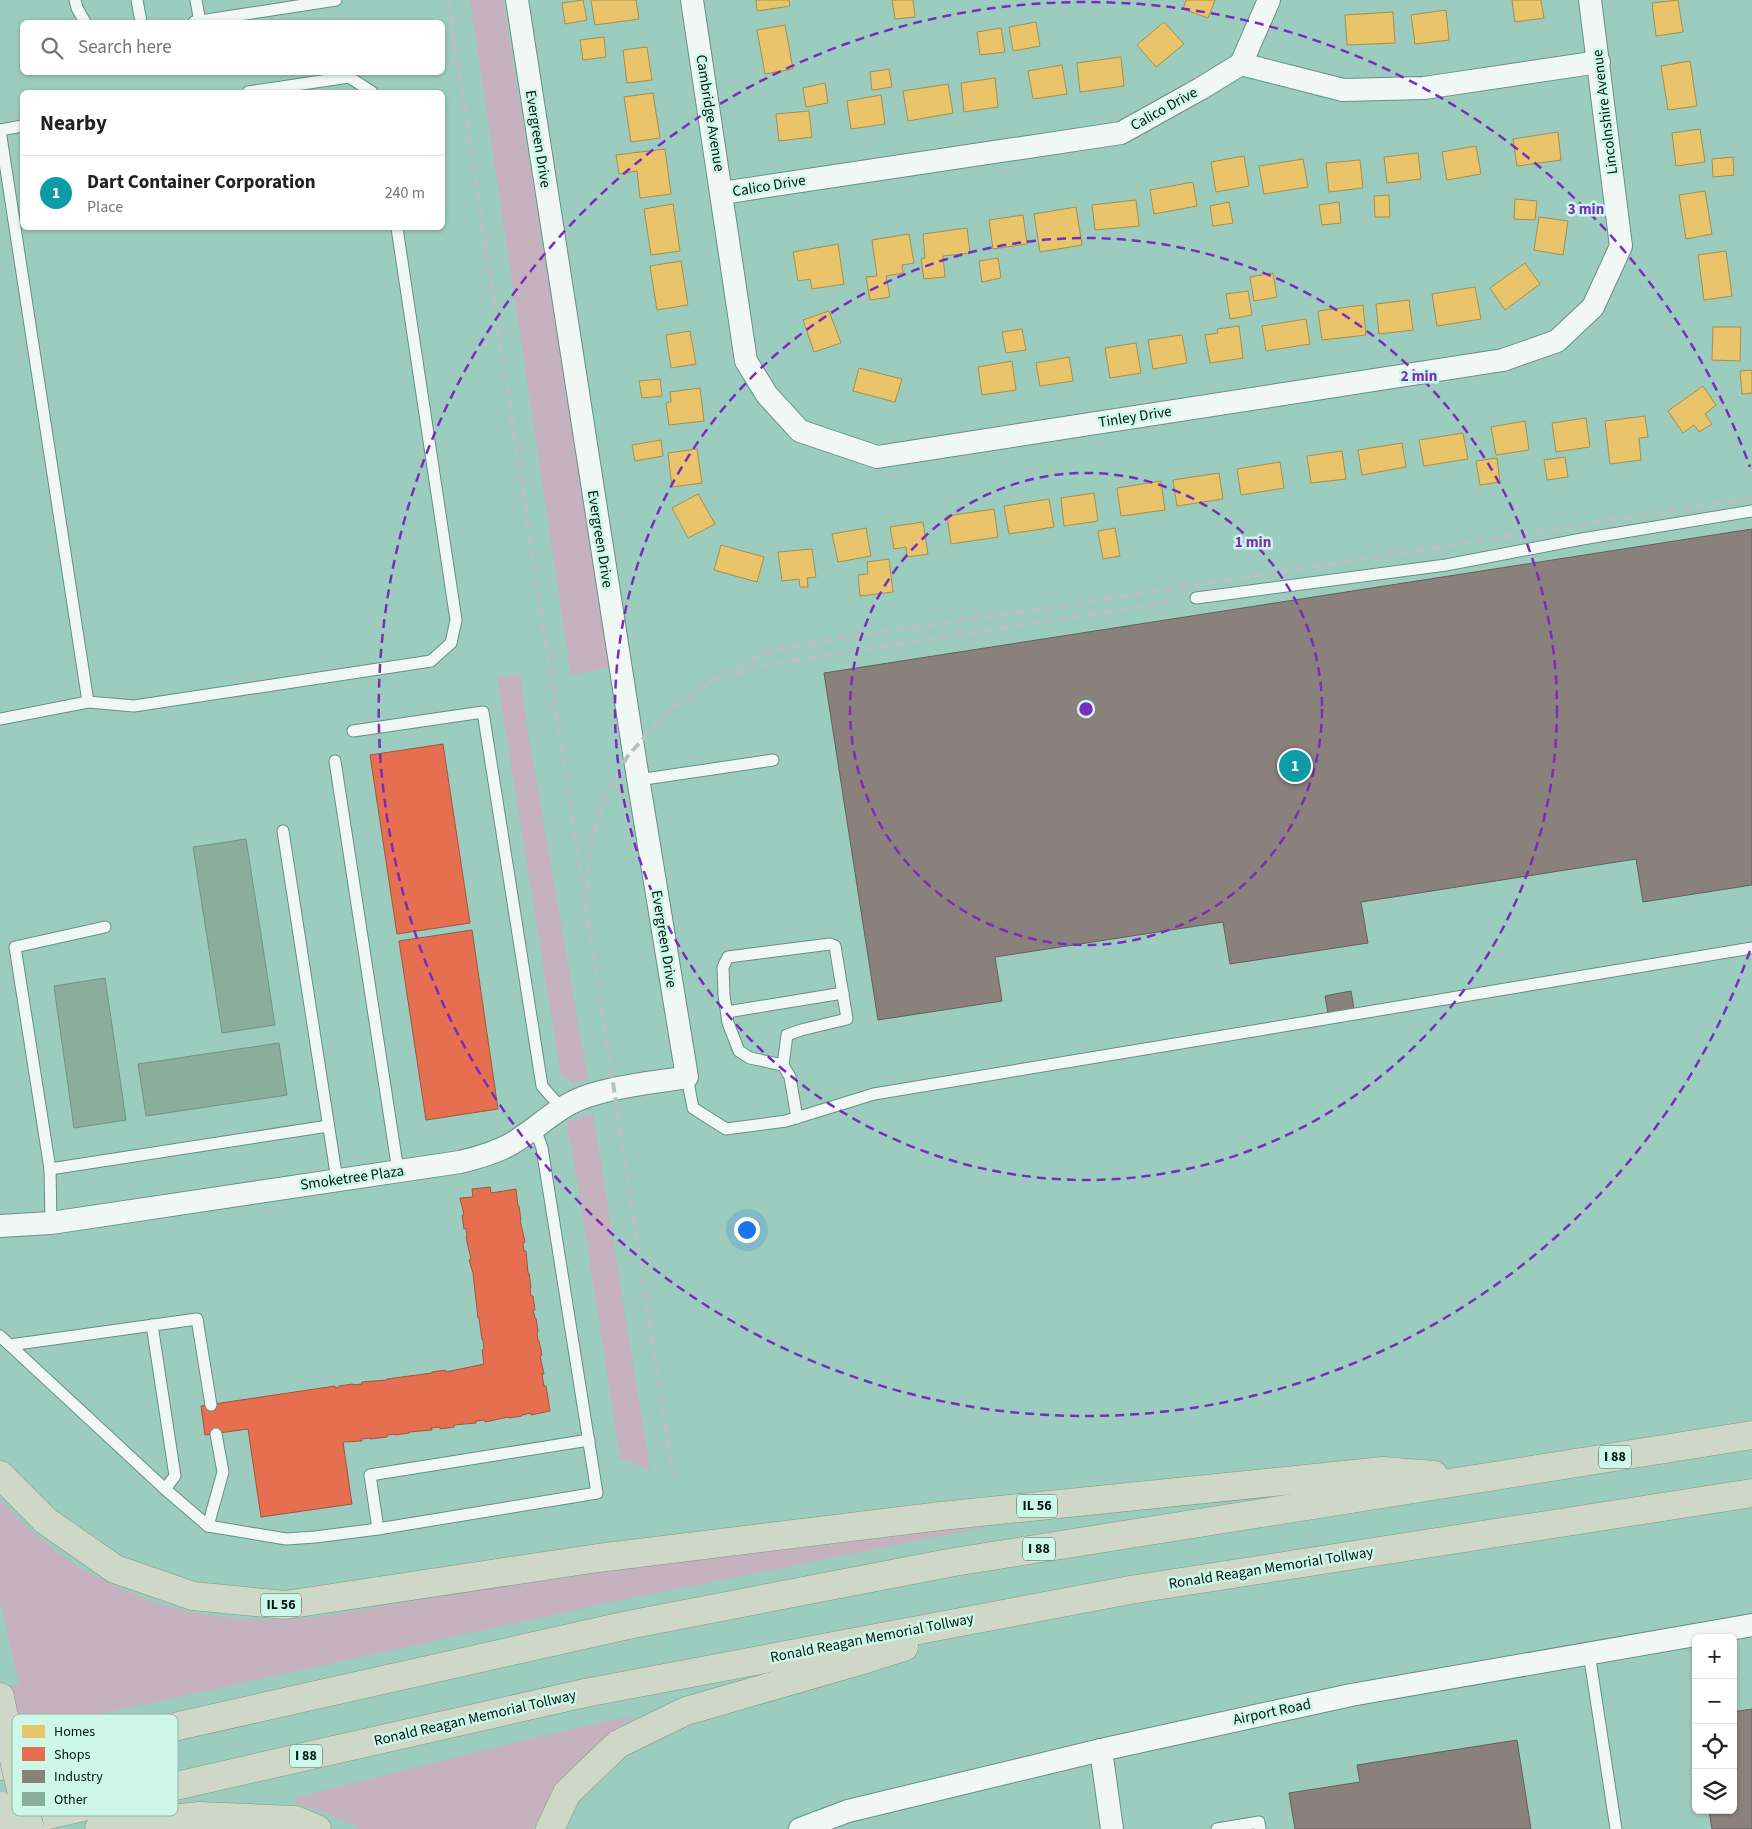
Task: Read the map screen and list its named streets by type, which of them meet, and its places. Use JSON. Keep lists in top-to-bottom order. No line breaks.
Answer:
{"streets":{"highway":["I 88","IL 56","Ronald Reagan Memorial Tollway"],"street":["Calico Drive","Lincolnshire Avenue","Cambridge Avenue","Evergreen Drive","Tinley Drive","Smoketree Plaza","Airport Road"]},"crossings":[["Calico Drive","Cambridge Avenue"],["Lincolnshire Avenue","Tinley Drive"],["Cambridge Avenue","Tinley Drive"],["Evergreen Drive","Smoketree Plaza"],["I 88","IL 56"]],"legend":["Homes","Shops","Industry","Other"],"page":{"search":"Search here","heading":"Nearby","list":[{"mark":"1","name":"Dart Container Corporation","note":"Place","value":"240 m"}],"pins":"1","map_buttons":["+","−"]},"rings":["3 min","2 min","1 min"]}
